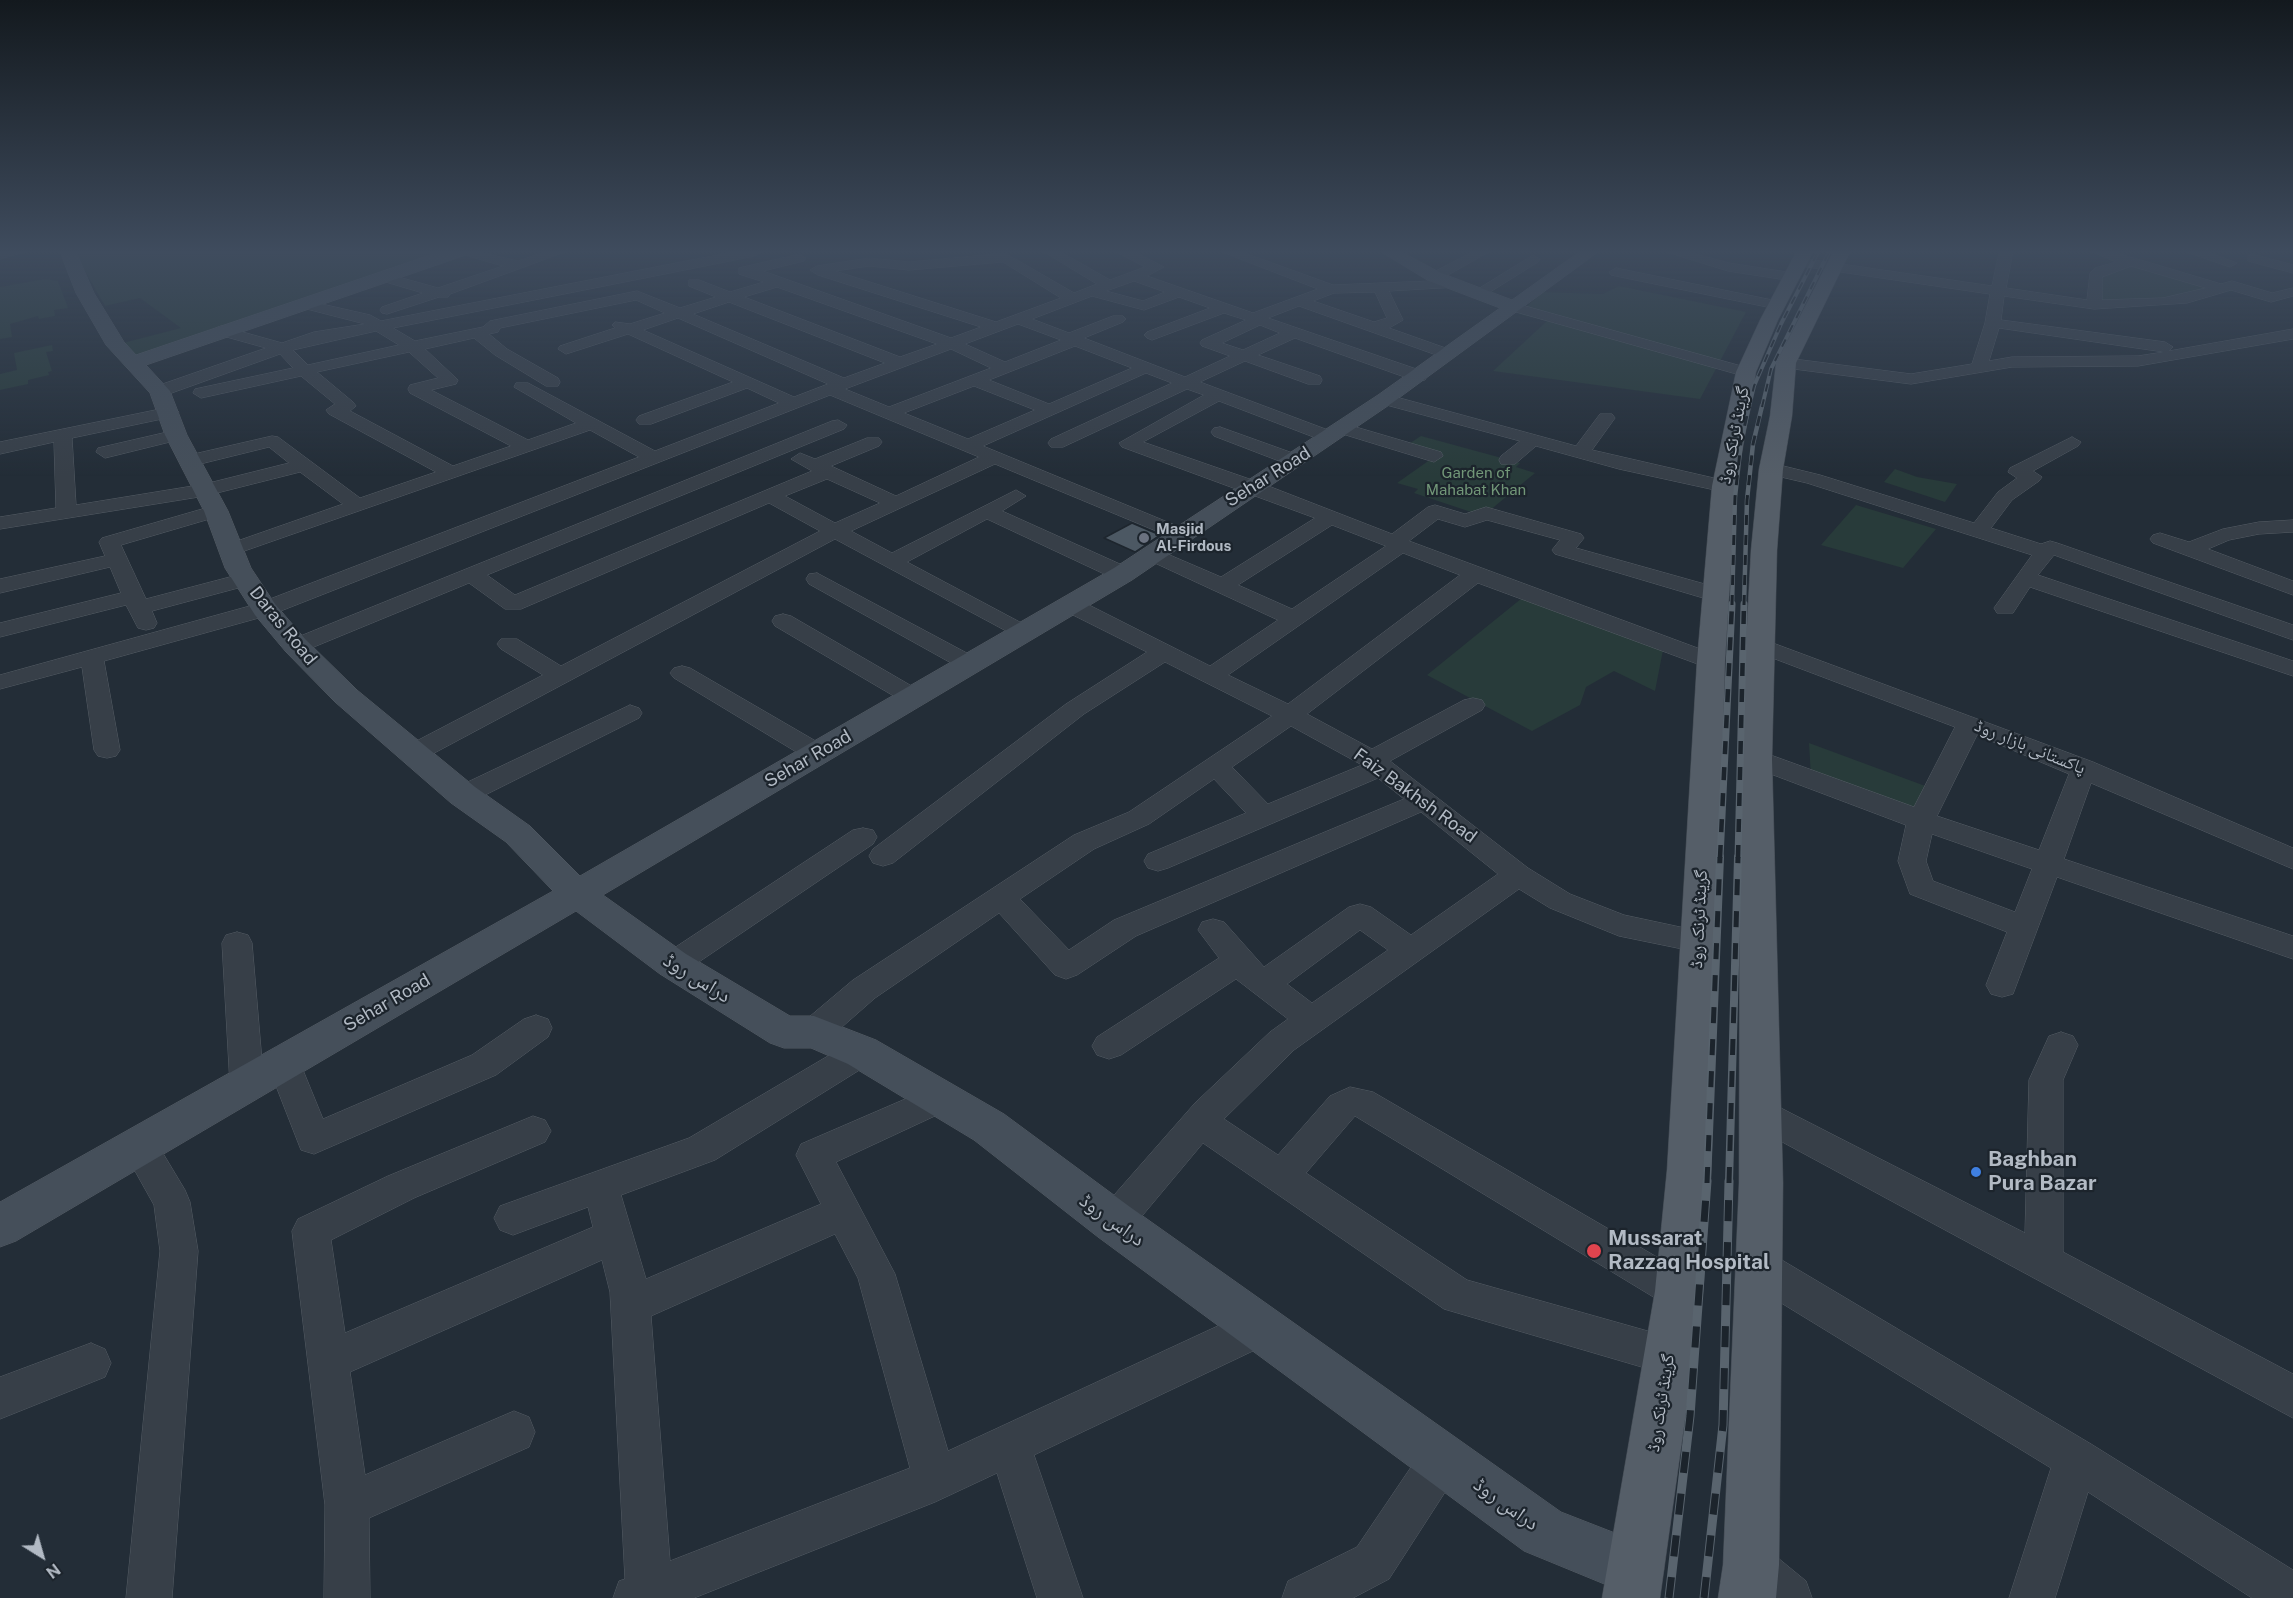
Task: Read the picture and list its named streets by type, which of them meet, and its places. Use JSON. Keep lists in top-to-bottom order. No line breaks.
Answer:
{"streets":{"main road":["گرینڈ ٹرنک روڈ"],"street":["Sehar Road","Daras Road","پاکستانی بازار روڈ","Faiz Bakhsh Road","دراس روڈ"]},"crossings":[["گرینڈ ٹرنک روڈ","Faiz Bakhsh Road"],["گرینڈ ٹرنک روڈ","دراس روڈ"],["Sehar Road","Daras Road"],["Sehar Road","Faiz Bakhsh Road"],["Sehar Road","دراس روڈ"],["Daras Road","دراس روڈ"]],"parks":["Garden of Mahabat Khan"],"places":["Masjid Al-Firdous","Baghban Pura Bazar","Mussarat Razzaq Hospital"],"north":"bottom right"}
